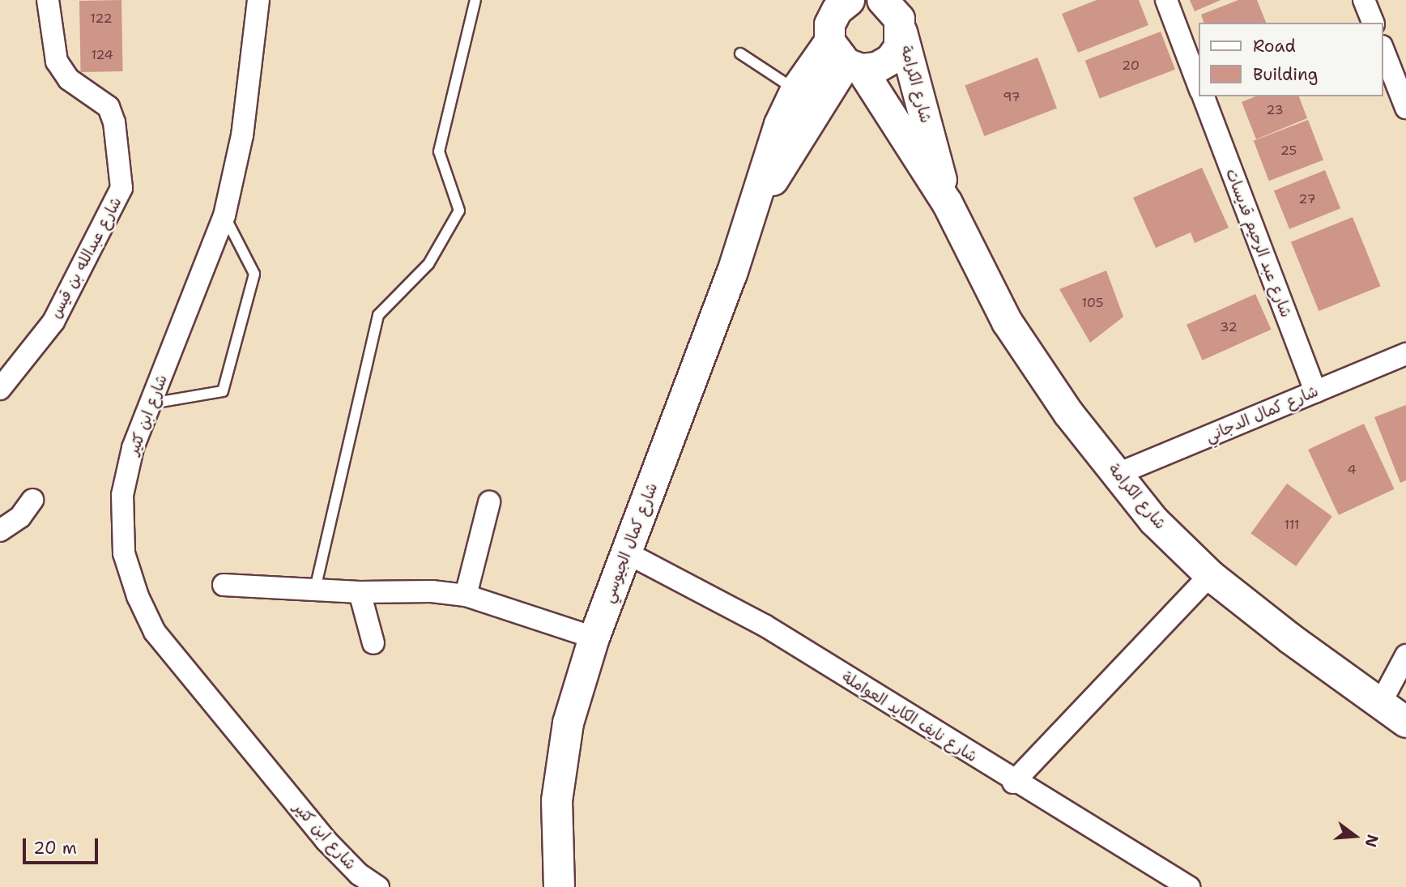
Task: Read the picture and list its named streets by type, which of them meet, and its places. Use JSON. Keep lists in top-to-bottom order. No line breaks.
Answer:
{"streets":{"street":["شارع الكرامة","شارع عبد الرحيم قديسات","شارع عبدالله بن قيس","شارع كمال الدجاني","شارع ابن كثير","شارع كمال الجيوسي","شارع نايف الكايد العواملة"]},"crossings":[["شارع الكرامة","شارع كمال الدجاني"],["شارع الكرامة","شارع كمال الجيوسي"],["شارع عبد الرحيم قديسات","شارع كمال الدجاني"],["شارع كمال الجيوسي","شارع نايف الكايد العواملة"]],"house_numbers":["122","124","20","97","23","25","27","105","32","4","111"],"legend":["Road","Building"],"scale_bar":"20 m","north":"right"}
